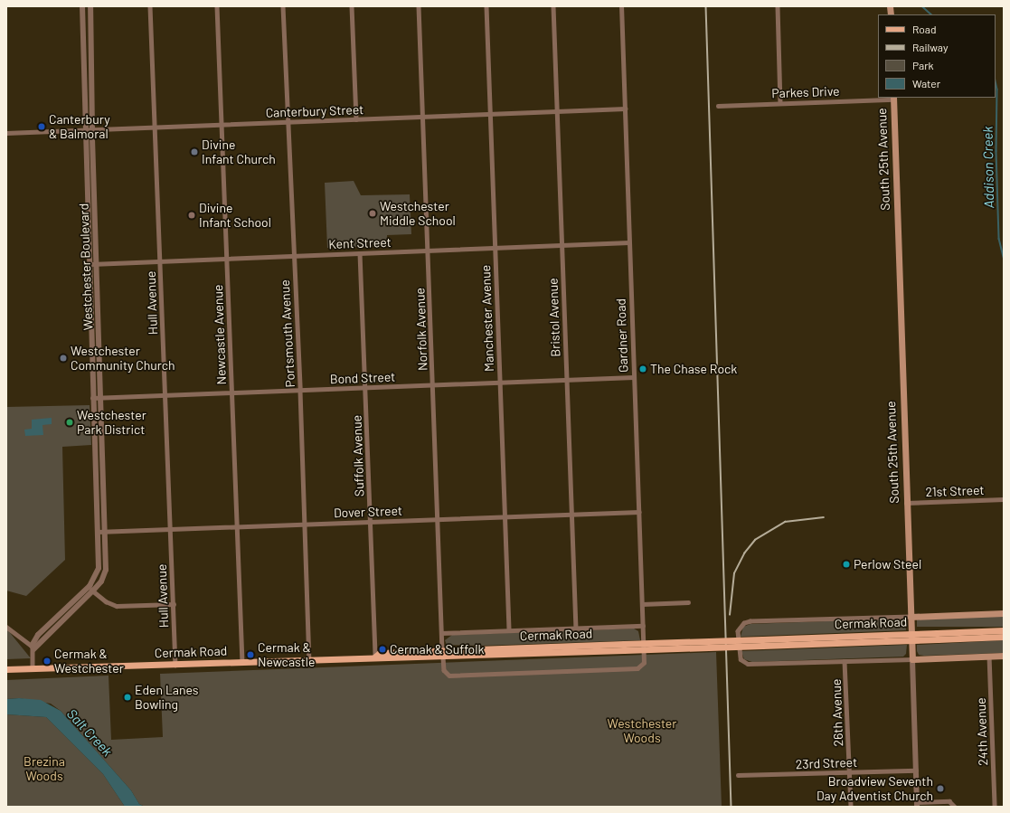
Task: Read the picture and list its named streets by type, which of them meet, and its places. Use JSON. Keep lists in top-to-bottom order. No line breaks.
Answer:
{"streets":{"main road":["South 25th Avenue","Cermak Road"],"street":["Parkes Drive","Canterbury Street","Kent Street","Westchester Boulevard","Hull Avenue","Bristol Avenue","Manchester Avenue","Norfolk Avenue","Portsmouth Avenue","Newcastle Avenue","Gardner Road","Bond Street","Suffolk Avenue","21st Street","Dover Street","26th Avenue","24th Avenue","23rd Street"]},"crossings":[["Parkes Drive","South 25th Avenue"],["Canterbury Street","Westchester Boulevard"],["Canterbury Street","Hull Avenue"],["Canterbury Street","Bristol Avenue"],["Canterbury Street","Manchester Avenue"],["Canterbury Street","Norfolk Avenue"],["Canterbury Street","Portsmouth Avenue"],["Canterbury Street","Newcastle Avenue"],["Canterbury Street","Gardner Road"],["South 25th Avenue","21st Street"],["South 25th Avenue","Cermak Road"],["South 25th Avenue","23rd Street"],["Kent Street","Westchester Boulevard"],["Kent Street","Hull Avenue"],["Kent Street","Bristol Avenue"],["Kent Street","Manchester Avenue"],["Kent Street","Norfolk Avenue"],["Kent Street","Portsmouth Avenue"],["Kent Street","Newcastle Avenue"],["Kent Street","Gardner Road"],["Kent Street","Suffolk Avenue"],["Westchester Boulevard","Bond Street"],["Westchester Boulevard","Dover Street"],["Hull Avenue","Bond Street"],["Hull Avenue","Dover Street"],["Hull Avenue","Cermak Road"],["Bristol Avenue","Bond Street"],["Bristol Avenue","Dover Street"],["Bristol Avenue","Cermak Road"],["Manchester Avenue","Bond Street"],["Manchester Avenue","Dover Street"],["Manchester Avenue","Cermak Road"],["Norfolk Avenue","Gardner Road"],["Norfolk Avenue","Bond Street"],["Norfolk Avenue","Dover Street"],["Norfolk Avenue","Cermak Road"],["Portsmouth Avenue","Bond Street"],["Portsmouth Avenue","Dover Street"],["Portsmouth Avenue","Cermak Road"],["Newcastle Avenue","Bond Street"],["Newcastle Avenue","Dover Street"],["Newcastle Avenue","Cermak Road"],["Gardner Road","Bond Street"],["Gardner Road","Dover Street"],["Gardner Road","Cermak Road"],["Bond Street","Suffolk Avenue"],["Suffolk Avenue","Dover Street"],["Suffolk Avenue","Cermak Road"],["Cermak Road","26th Avenue"],["26th Avenue","23rd Street"]],"water":["Addison Creek","Salt Creek"],"parks":["Westchester Woods","Brezina Woods"],"places":["Canterbury & Balmoral","Divine Infant Church","Westchester Middle School","Divine Infant School","Westchester Community Church","The Chase Rock","Westchester Park District","Perlow Steel","Cermak & Suffolk","Cermak & Newcastle","Cermak & Westchester","Eden Lanes Bowling","Broadview Seventh Day Adventist Church"],"legend":["Road","Railway","Park","Water"]}
